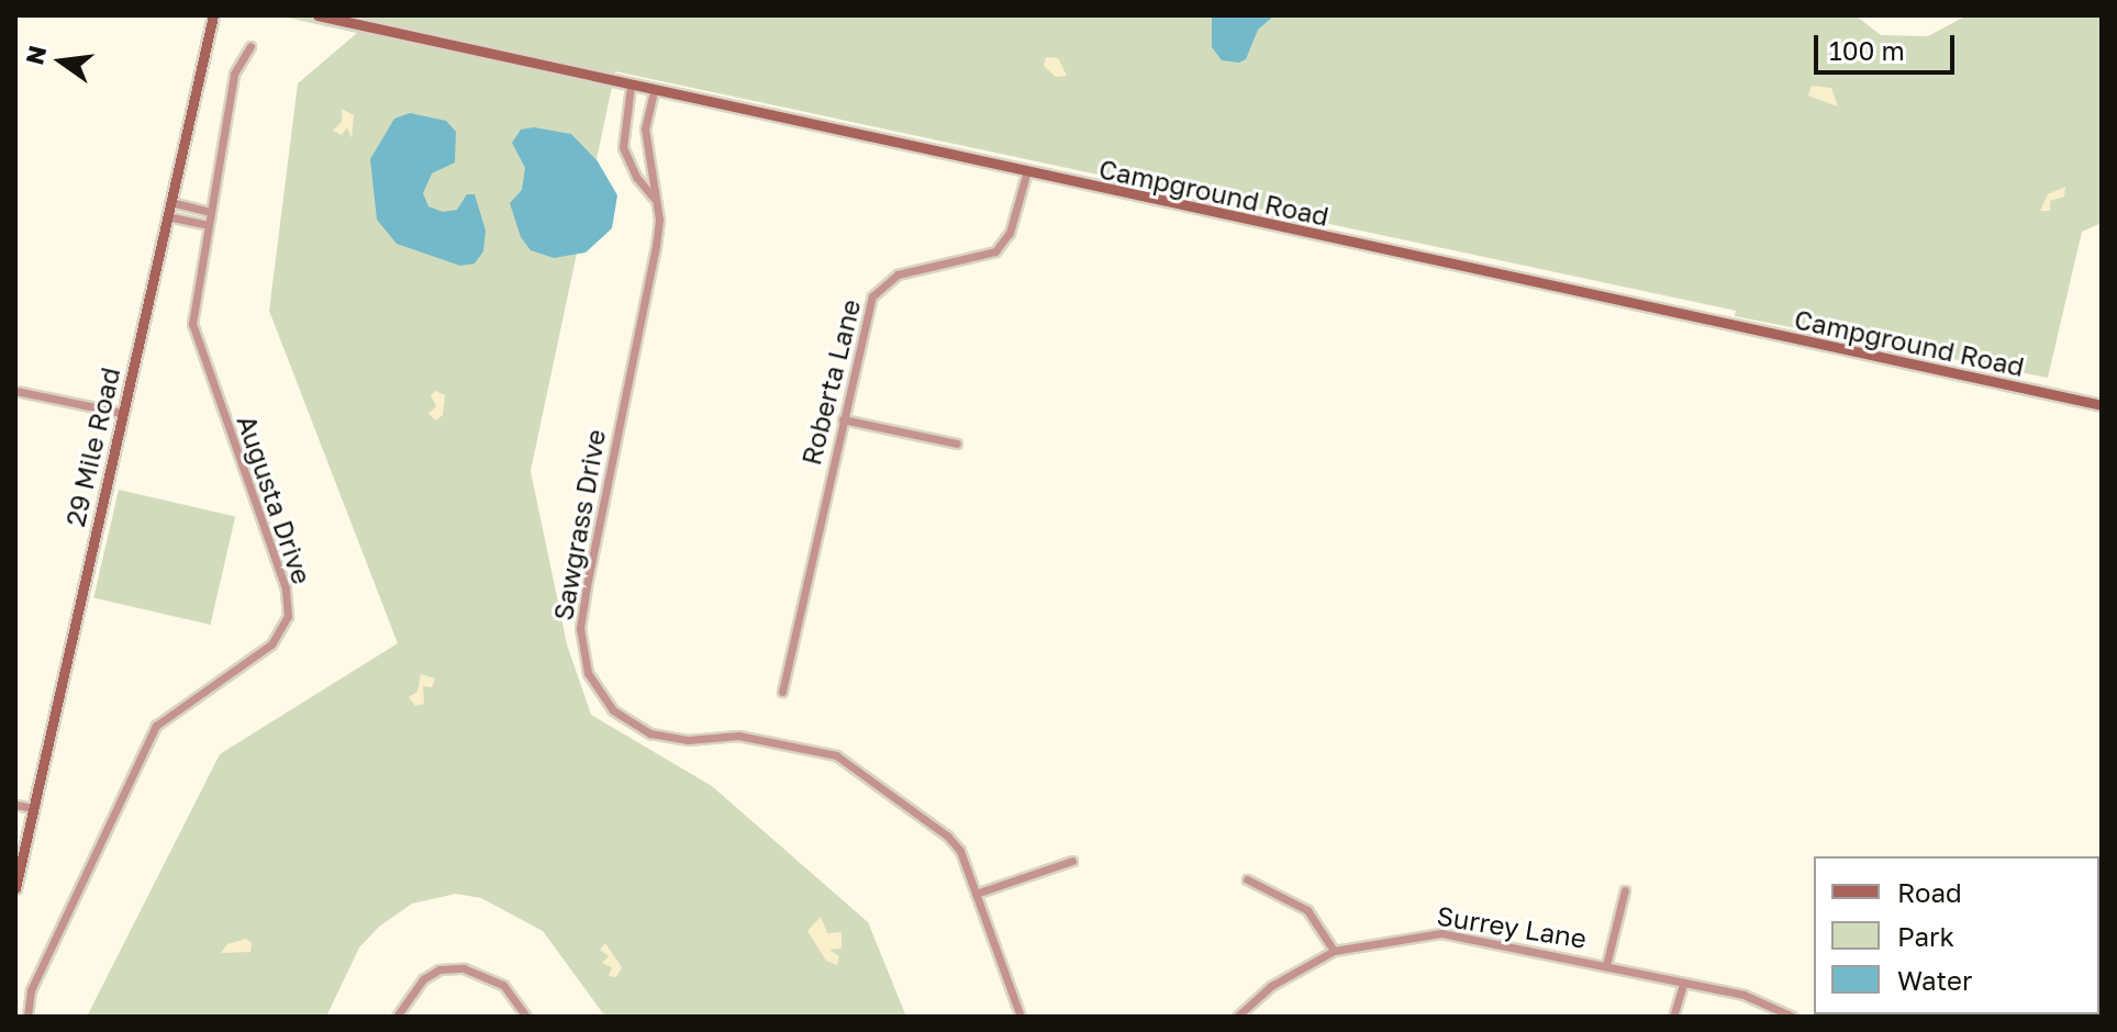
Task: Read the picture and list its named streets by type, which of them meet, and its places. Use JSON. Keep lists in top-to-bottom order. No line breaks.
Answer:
{"streets":{"street":["Campground Road","Roberta Lane","29 Mile Road","Augusta Drive","Sawgrass Drive","Surrey Lane"]},"crossings":[["Campground Road","Roberta Lane"],["Campground Road","Sawgrass Drive"]],"legend":["Road","Park","Water"],"scale_bar":"100 m","north":"left"}
